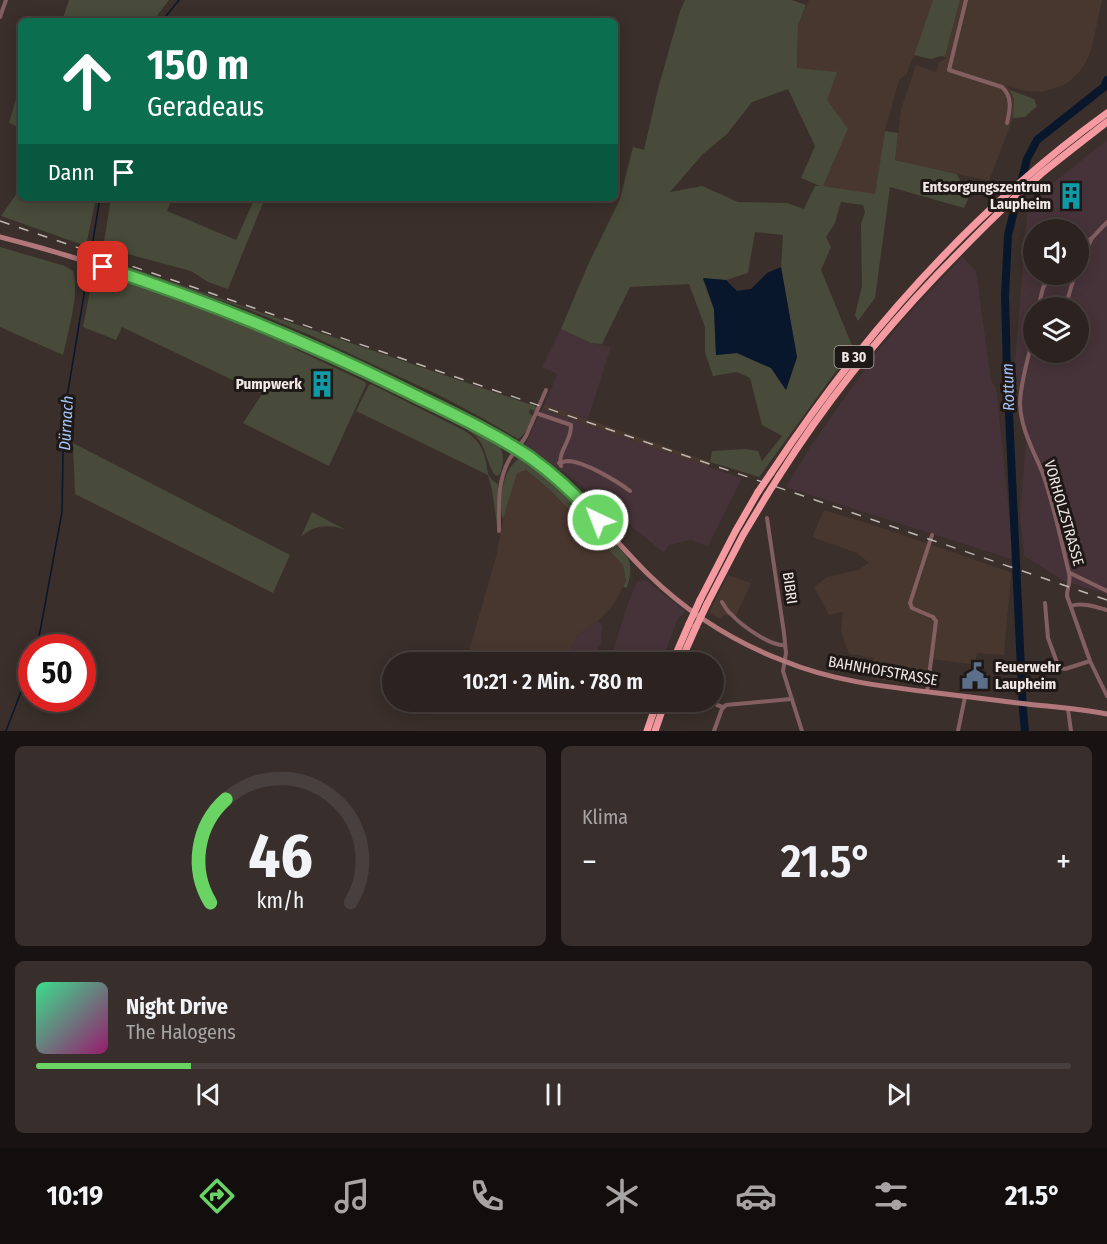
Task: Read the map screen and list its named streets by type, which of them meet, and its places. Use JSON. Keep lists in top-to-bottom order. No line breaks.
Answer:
{"streets":{"highway":["B 30"],"main road":["BAHNHOFSTRASSE"],"street":["VORHOLZSTRASSE","BIBRI"]},"crossings":[["BIBRI","BAHNHOFSTRASSE"]],"water":["Rottum","Dürnach"],"places":{"building":["Entsorgungszentrum Laupheim","Pumpwerk"],"public building":["Feuerwehr Laupheim"]},"page":{"turn":["150 m","Geradeaus"],"then":"Dann","limit":"50","trip":"10:21 · 2 Min. · 780 m","tile":"Klima","heat":["−","21.5°","+"],"song":["Night Drive","The Halogens"],"tabs":["10:19","21.5°"],"gauge":["46","km/h"]}}
